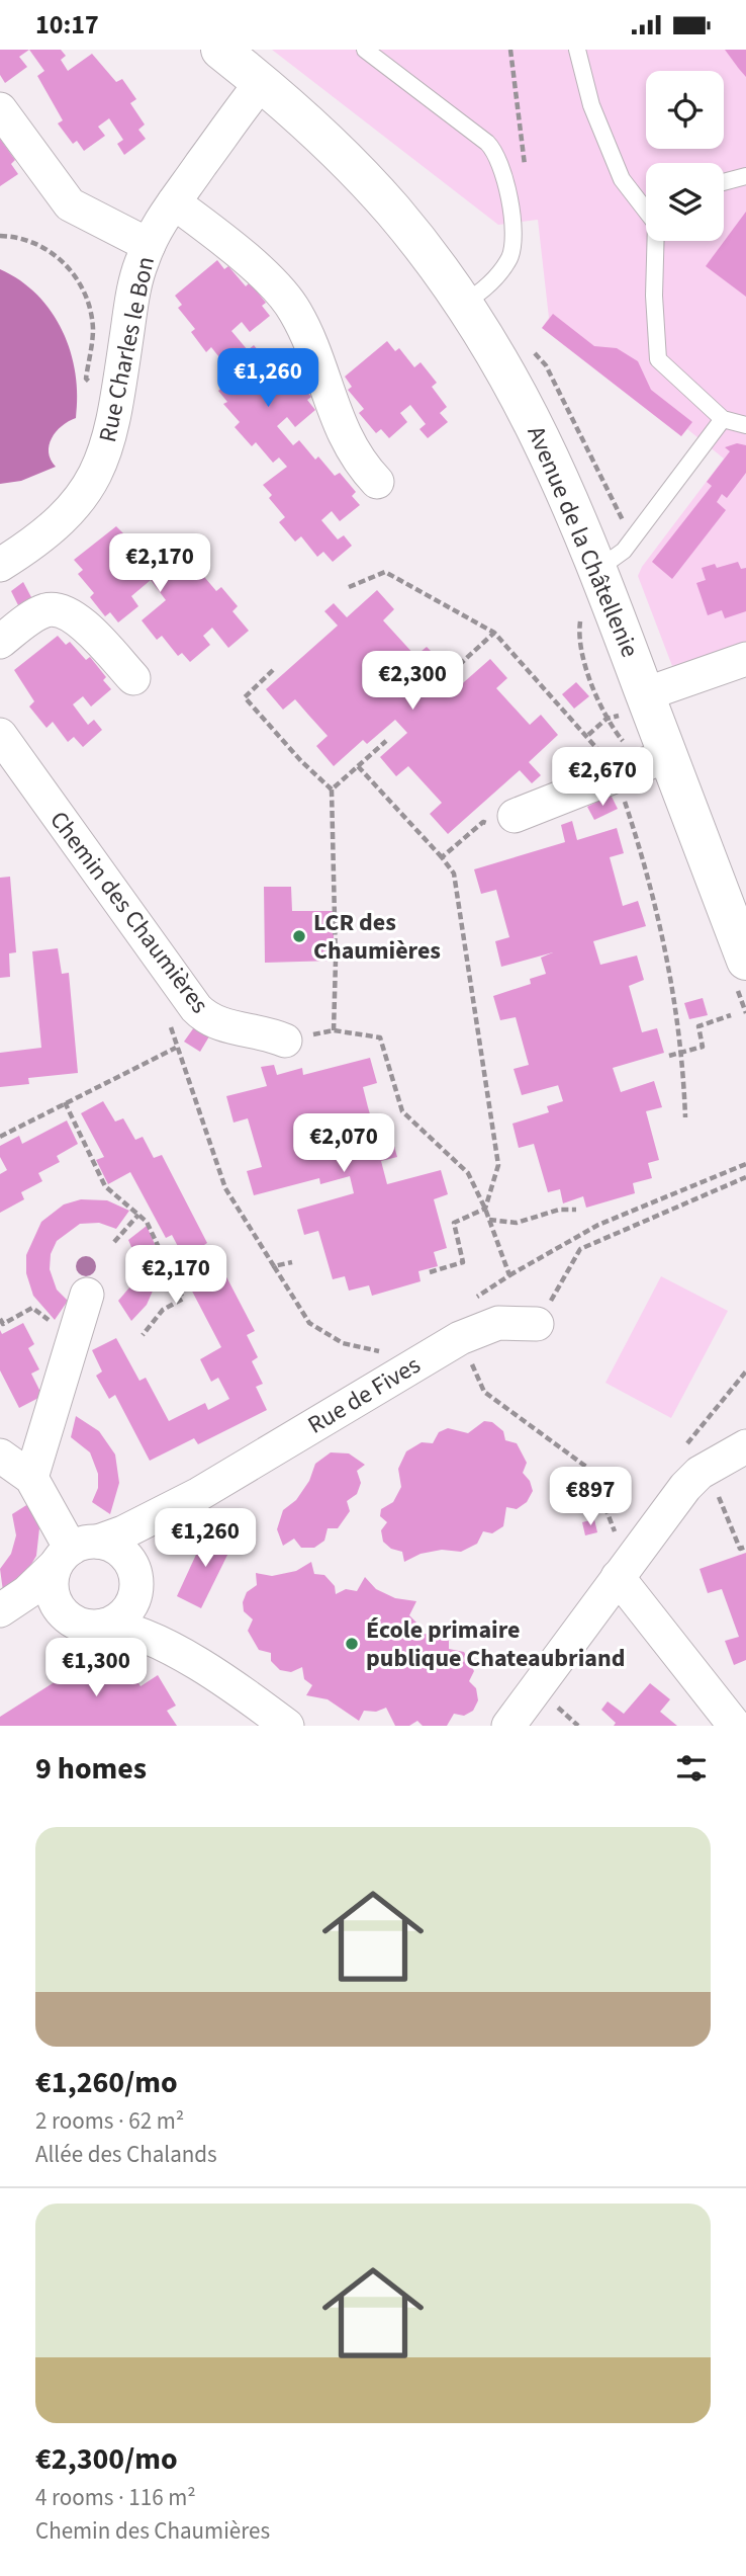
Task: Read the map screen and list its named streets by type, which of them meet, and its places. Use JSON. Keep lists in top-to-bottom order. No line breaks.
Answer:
{"streets":{"street":["Rue Charles le Bon","Avenue de la Châtellenie","Chemin des Chaumières","Rue de Fives"]},"crossings":[["Rue Charles le Bon","Avenue de la Châtellenie"]],"places":["LCR des Chaumières","École primaire publique Chateaubriand"],"page":{"status":"10:17","price":["€1,260","€2,170","€2,300","€2,670","€2,070","€2,170","€897","€1,260","€1,300"],"heading":"9 homes","list":[{"name":"€1,260/mo","note":"2 rooms · 62 m² · Allée des Chalands"},{"name":"€2,300/mo","note":"4 rooms · 116 m² · Chemin des Chaumières"}]}}
